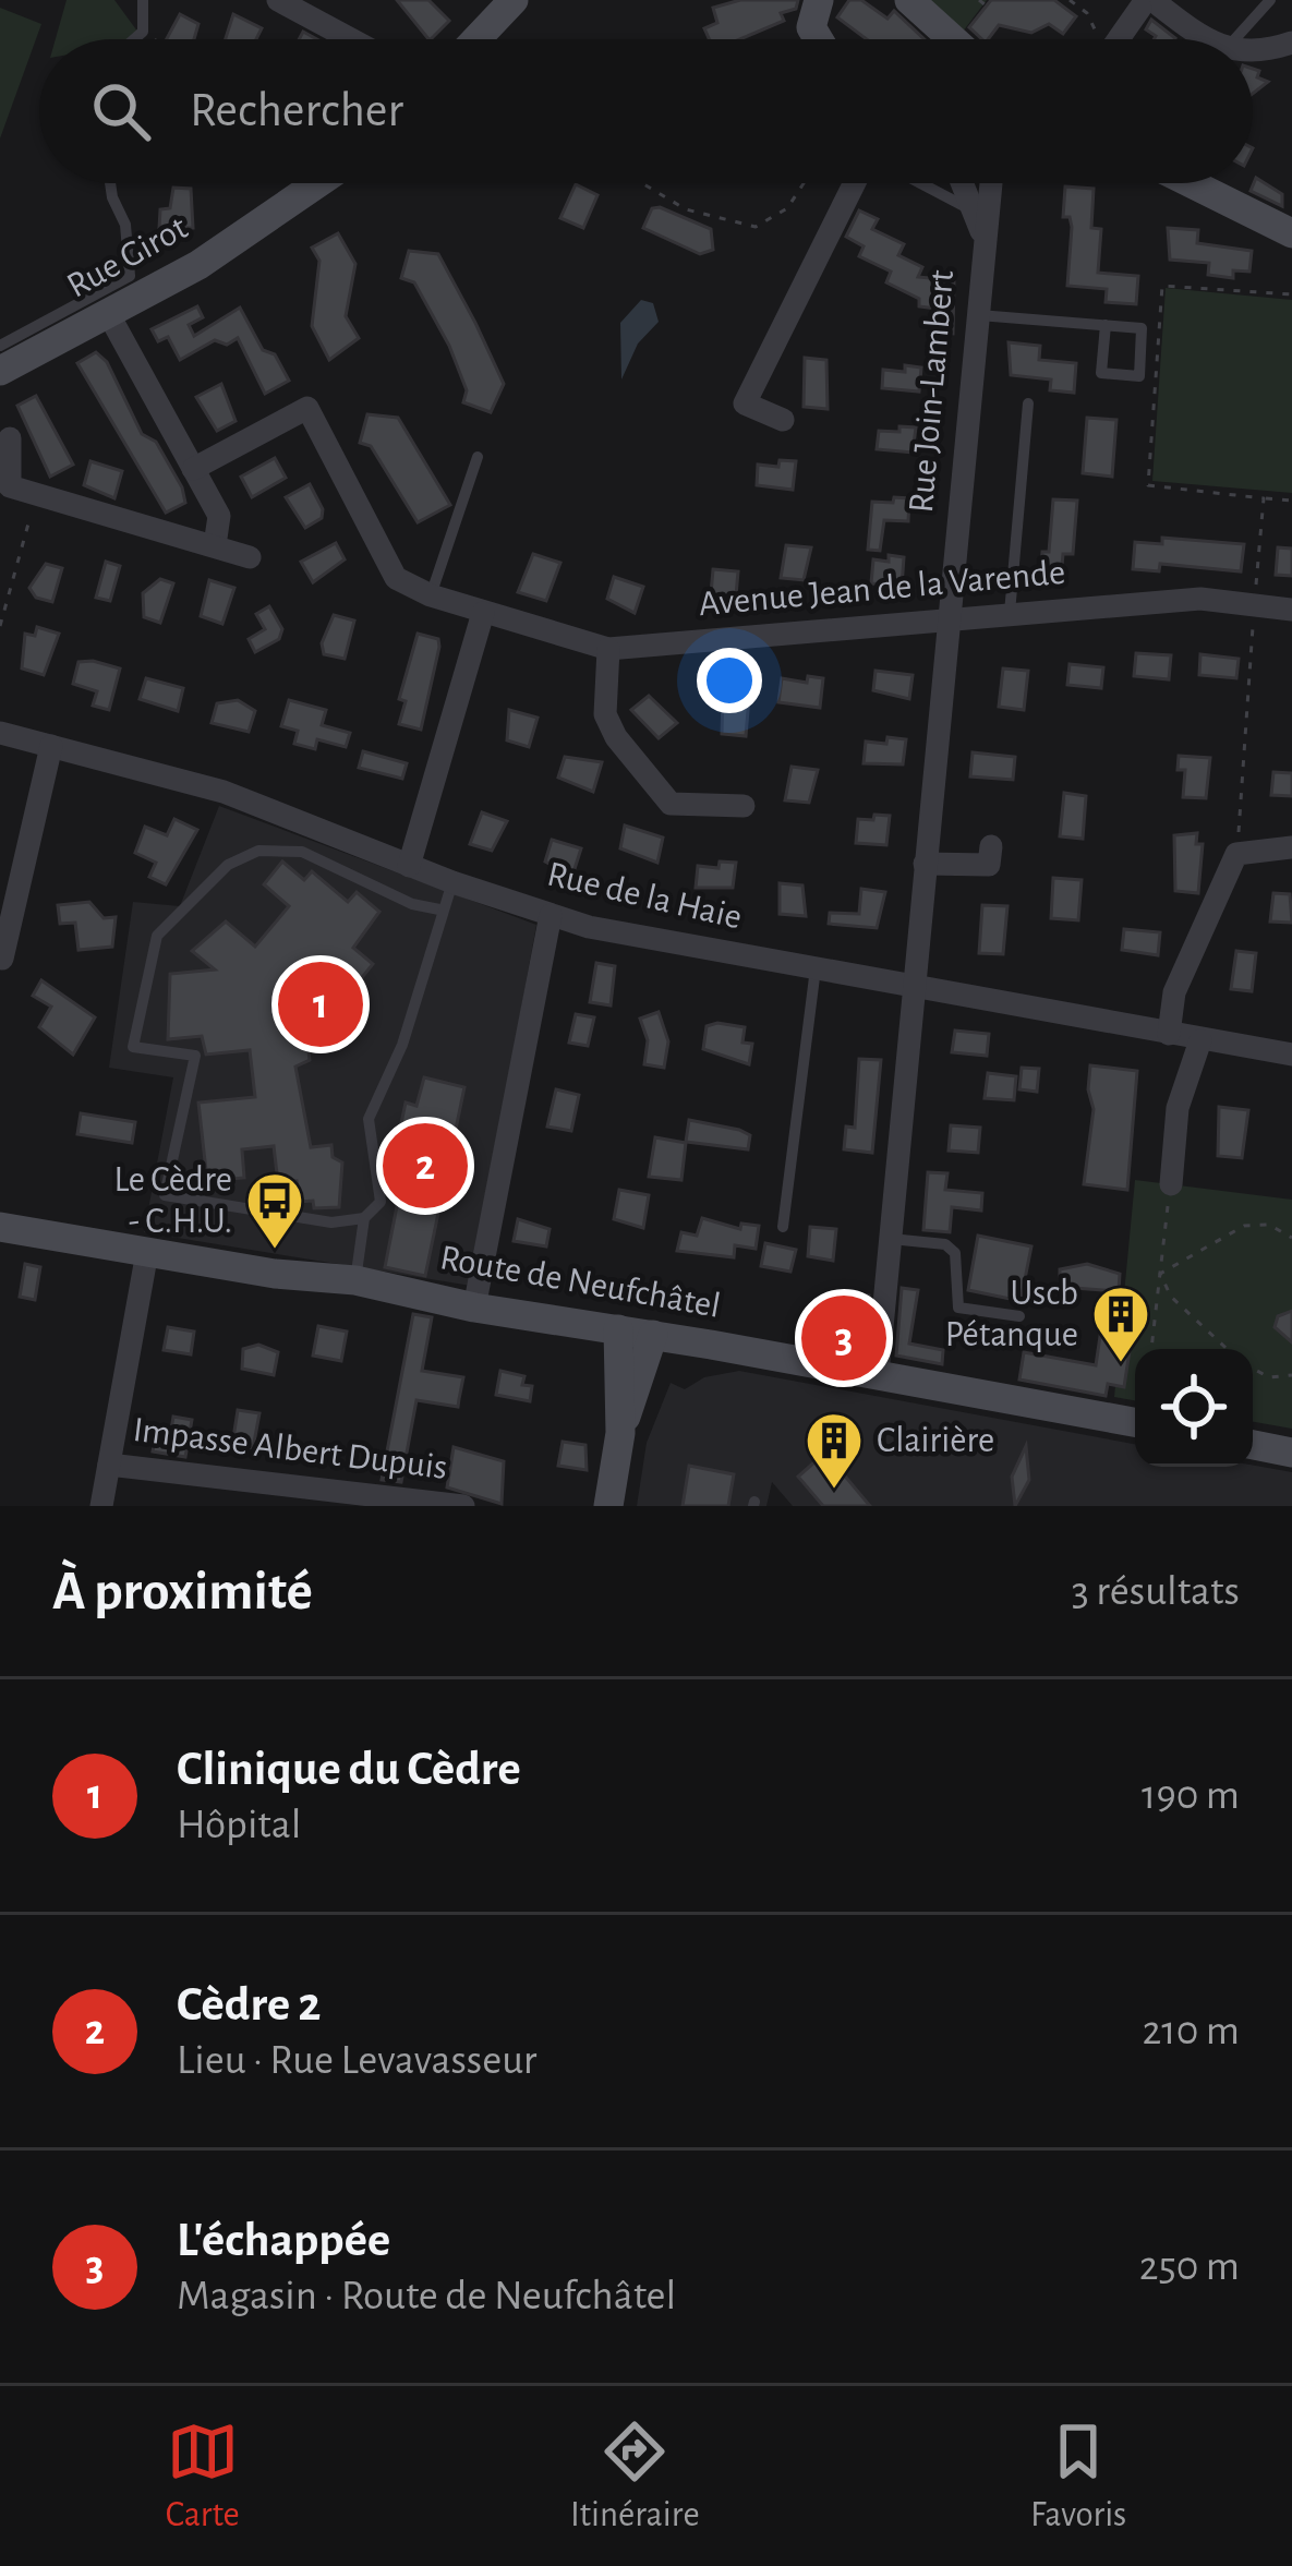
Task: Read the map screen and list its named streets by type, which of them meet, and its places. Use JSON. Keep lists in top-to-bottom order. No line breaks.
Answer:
{"streets":{"main road":["Rue Girot","Route de Neufchâtel"],"street":["Rue Join-Lambert","Avenue Jean de la Varende","Rue de la Haie","Impasse Albert Dupuis"]},"crossings":[["Rue Join-Lambert","Avenue Jean de la Varende"],["Rue Join-Lambert","Rue de la Haie"],["Rue Join-Lambert","Route de Neufchâtel"]],"places":{"bus stop":["Le Cèdre - C.H.U."],"building":["Uscb Pétanque","Clairière"]},"page":{"search":"Rechercher","pins":["1","2","3"],"heading":["À proximité","3 résultats"],"list":[{"mark":"1","name":"Clinique du Cèdre","note":"Hôpital","value":"190 m"},{"mark":"2","name":"Cèdre 2","note":"Lieu · Rue Levavasseur","value":"210 m"},{"mark":"3","name":"L'échappée","note":"Magasin · Route de Neufchâtel","value":"250 m"}],"nav":["Carte","Itinéraire","Favoris"]}}
